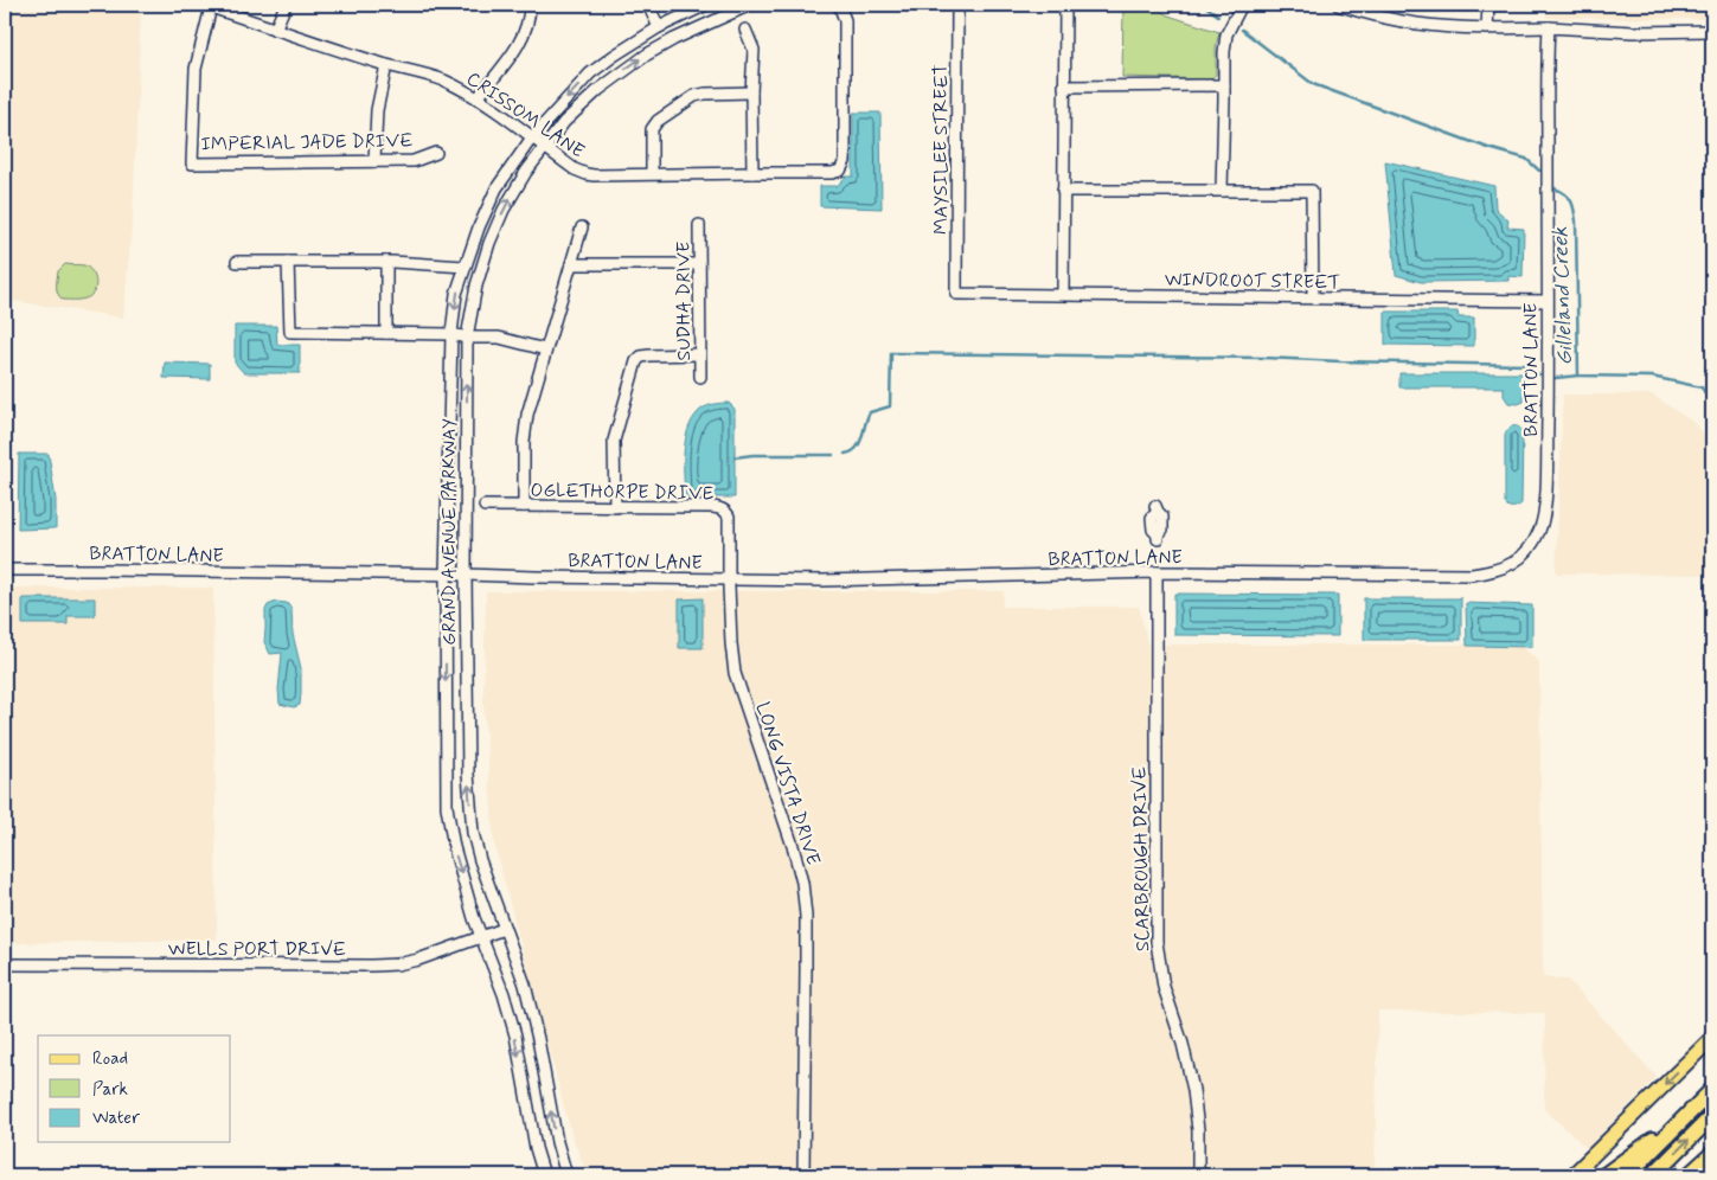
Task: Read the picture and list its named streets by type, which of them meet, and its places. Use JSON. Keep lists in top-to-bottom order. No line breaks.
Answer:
{"streets":{"street":["CRISSOM LANE","IMPERIAL JADE DRIVE","MAYSILEE STREET","WINDROOT STREET","SUDHA DRIVE","BRATTON LANE","OGLETHORPE DRIVE","GRAND AVENUE PARKWAY","LONG VISTA DRIVE","SCARBROUGH DRIVE","WELLS PORT DRIVE"]},"crossings":[["CRISSOM LANE","IMPERIAL JADE DRIVE"],["CRISSOM LANE","GRAND AVENUE PARKWAY"],["MAYSILEE STREET","WINDROOT STREET"],["WINDROOT STREET","BRATTON LANE"],["BRATTON LANE","OGLETHORPE DRIVE"],["BRATTON LANE","GRAND AVENUE PARKWAY"],["BRATTON LANE","LONG VISTA DRIVE"],["BRATTON LANE","SCARBROUGH DRIVE"],["OGLETHORPE DRIVE","LONG VISTA DRIVE"],["GRAND AVENUE PARKWAY","WELLS PORT DRIVE"]],"water":["Gilleland Creek"],"legend":["Road","Park","Water"]}
